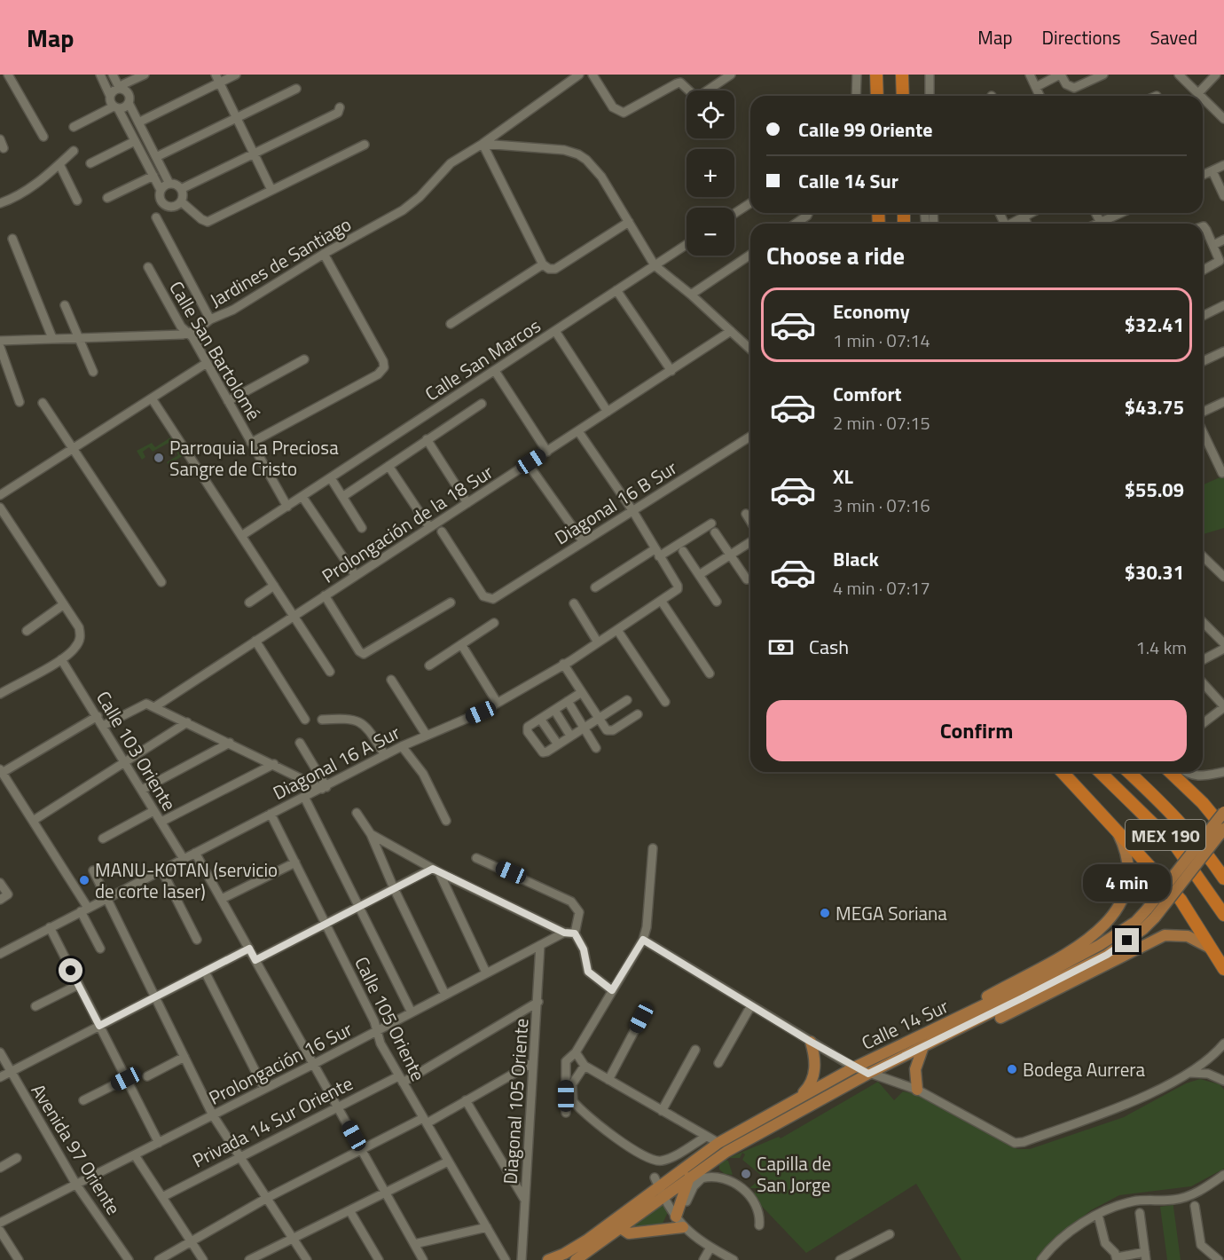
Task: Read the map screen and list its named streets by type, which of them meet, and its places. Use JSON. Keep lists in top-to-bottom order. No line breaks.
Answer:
{"streets":{"highway":["MEX 190"],"main road":["Calle 14 Sur"],"street":["Jardines de Santiago","Calle San Bartolomé","Calle San Marcos","Diagonal 16 B Sur","Prolongación de la 18 Sur","Calle 103 Oriente","Diagonal 16 A Sur","Calle 105 Oriente","Prolongación 16 Sur","Diagonal 105 Oriente","Privada 14 Sur Oriente","Avenida 97 Oriente"]},"crossings":[["Jardines de Santiago","Calle San Bartolomé"],["Calle San Bartolomé","Calle San Marcos"],["Prolongación de la 18 Sur","Calle 103 Oriente"],["Calle 103 Oriente","Diagonal 16 A Sur"],["Diagonal 16 A Sur","Calle 105 Oriente"],["Calle 105 Oriente","Prolongación 16 Sur"],["Calle 105 Oriente","Privada 14 Sur Oriente"],["Prolongación 16 Sur","Diagonal 105 Oriente"],["Prolongación 16 Sur","Avenida 97 Oriente"],["Diagonal 105 Oriente","Privada 14 Sur Oriente"]],"places":["Parroquia La Preciosa Sangre de Cristo","MANU-KOTAN (servicio de corte laser)","MEGA Soriana","Bodega Aurrera","Capilla de San Jorge"],"page":{"header":"Map","nav":["Map","Directions","Saved"],"map_buttons":["+","−"],"banner":["Calle 99 Oriente","Calle 14 Sur"],"heading":"Choose a ride","list":[{"name":"Economy","note":"1 min · 07:14","value":"$32.41"},{"name":"Comfort","note":"2 min · 07:15","value":"$43.75"},{"name":"XL","note":"3 min · 07:16","value":"$55.09"},{"name":"Black","note":"4 min · 07:17","value":"$30.31"}],"pay":["Cash","1.4 km"],"buttons":"Confirm","bubble":"4 min"}}
